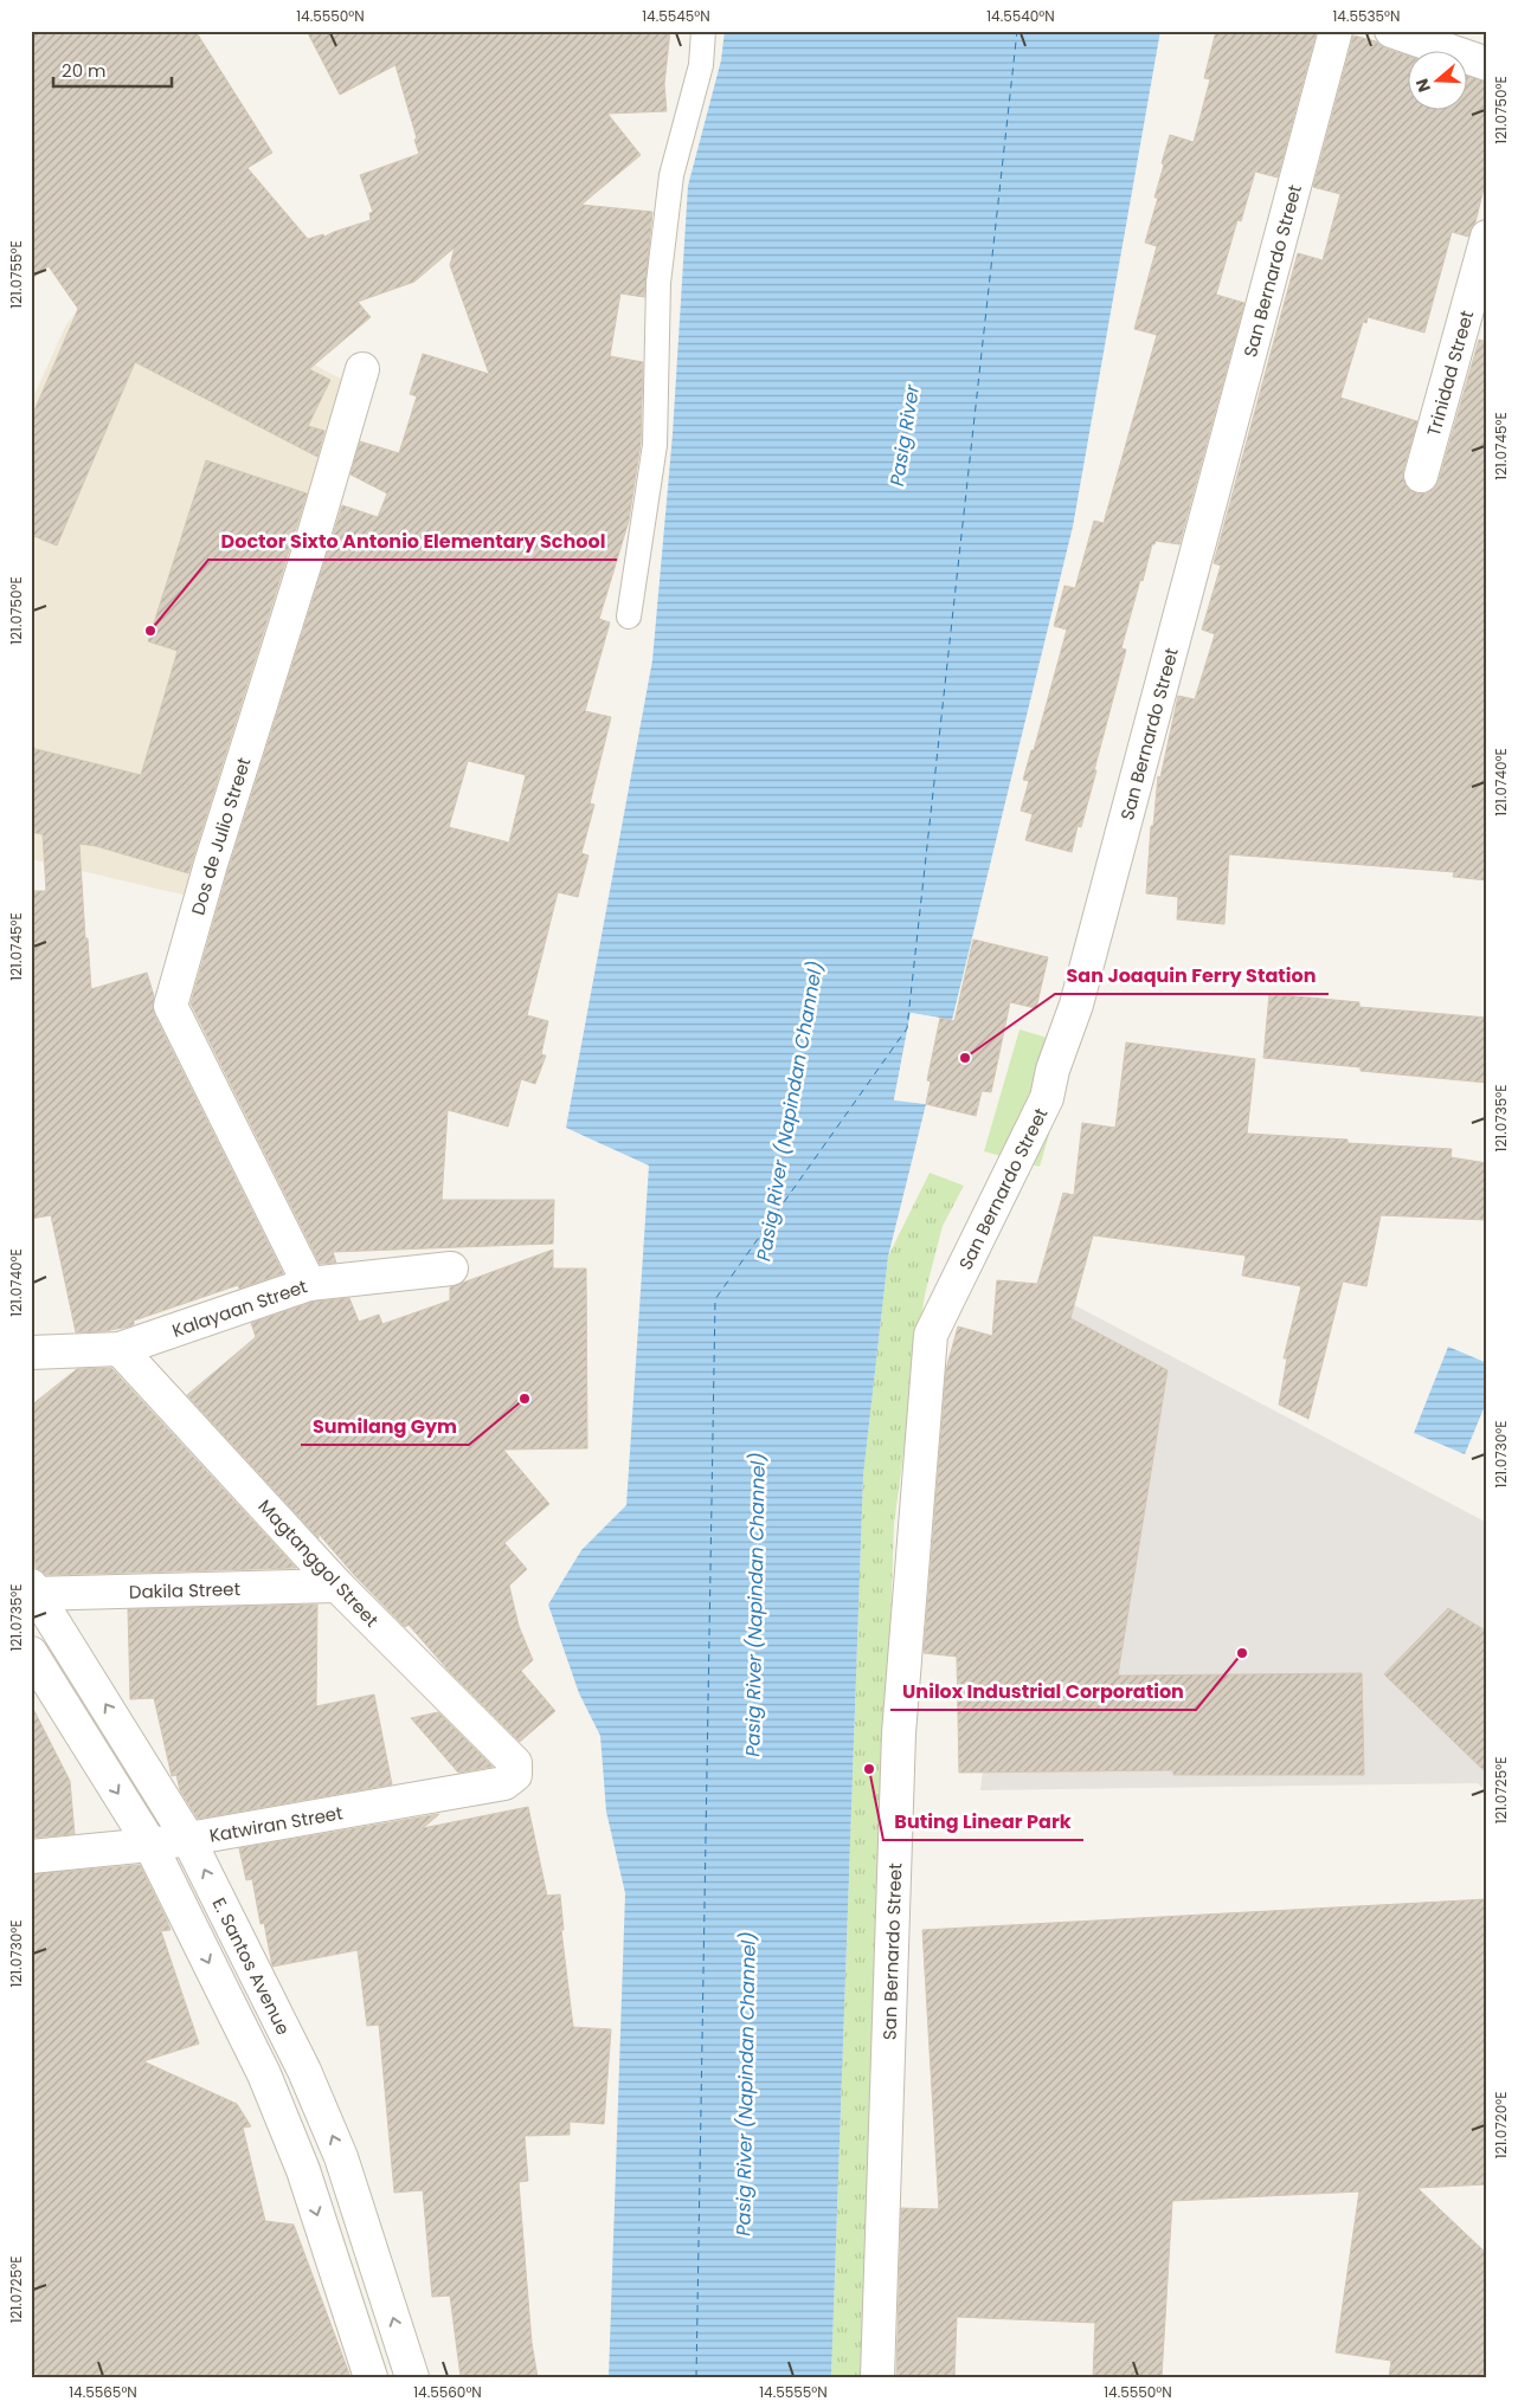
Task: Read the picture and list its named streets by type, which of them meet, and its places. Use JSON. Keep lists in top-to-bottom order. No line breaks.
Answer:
{"streets":{"street":["San Bernardo Street","Trinidad Street","Dos de Julio Street","Kalayaan Street","Magtanggol Street","Dakila Street","Katwiran Street","E. Santos Avenue"]},"crossings":[["Dos de Julio Street","Kalayaan Street"],["Kalayaan Street","Magtanggol Street"],["Magtanggol Street","Dakila Street"],["Magtanggol Street","Katwiran Street"],["Dakila Street","E. Santos Avenue"],["Katwiran Street","E. Santos Avenue"]],"water":["Pasig River","Pasig River (Napindan Channel)"],"places":["Doctor Sixto Antonio Elementary School","San Joaquin Ferry Station","Sumilang Gym","Unilox Industrial Corporation","Buting Linear Park"],"scale_bar":"20 m","north":"left","coordinates":["14.5550°N","14.5545°N","14.5540°N","14.5535°N","121.0750°E","121.0755°E","121.0745°E","121.0740°E","121.0735°E","121.0730°E","121.0725°E","121.0720°E","14.5565°N","14.5560°N","14.5555°N"]}
